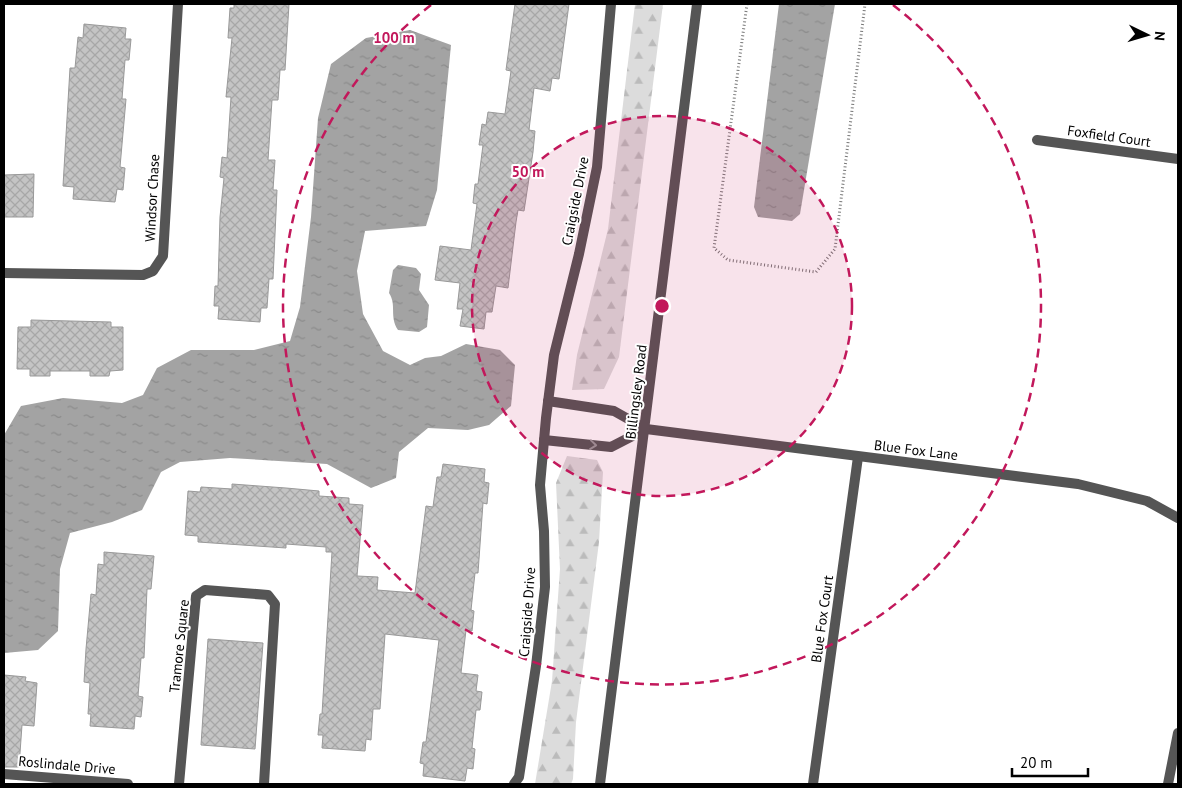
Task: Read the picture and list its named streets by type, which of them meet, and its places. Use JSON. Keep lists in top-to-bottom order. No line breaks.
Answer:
{"streets":{"street":["Foxfield Court","Windsor Chase","Craigside Drive","Billingsley Road","Blue Fox Lane","Blue Fox Court","Tramore Square","Roslindale Drive"]},"crossings":[["Billingsley Road","Blue Fox Lane"],["Blue Fox Lane","Blue Fox Court"]],"scale_bar":"20 m","north":"right","rings":["100 m","50 m"]}
